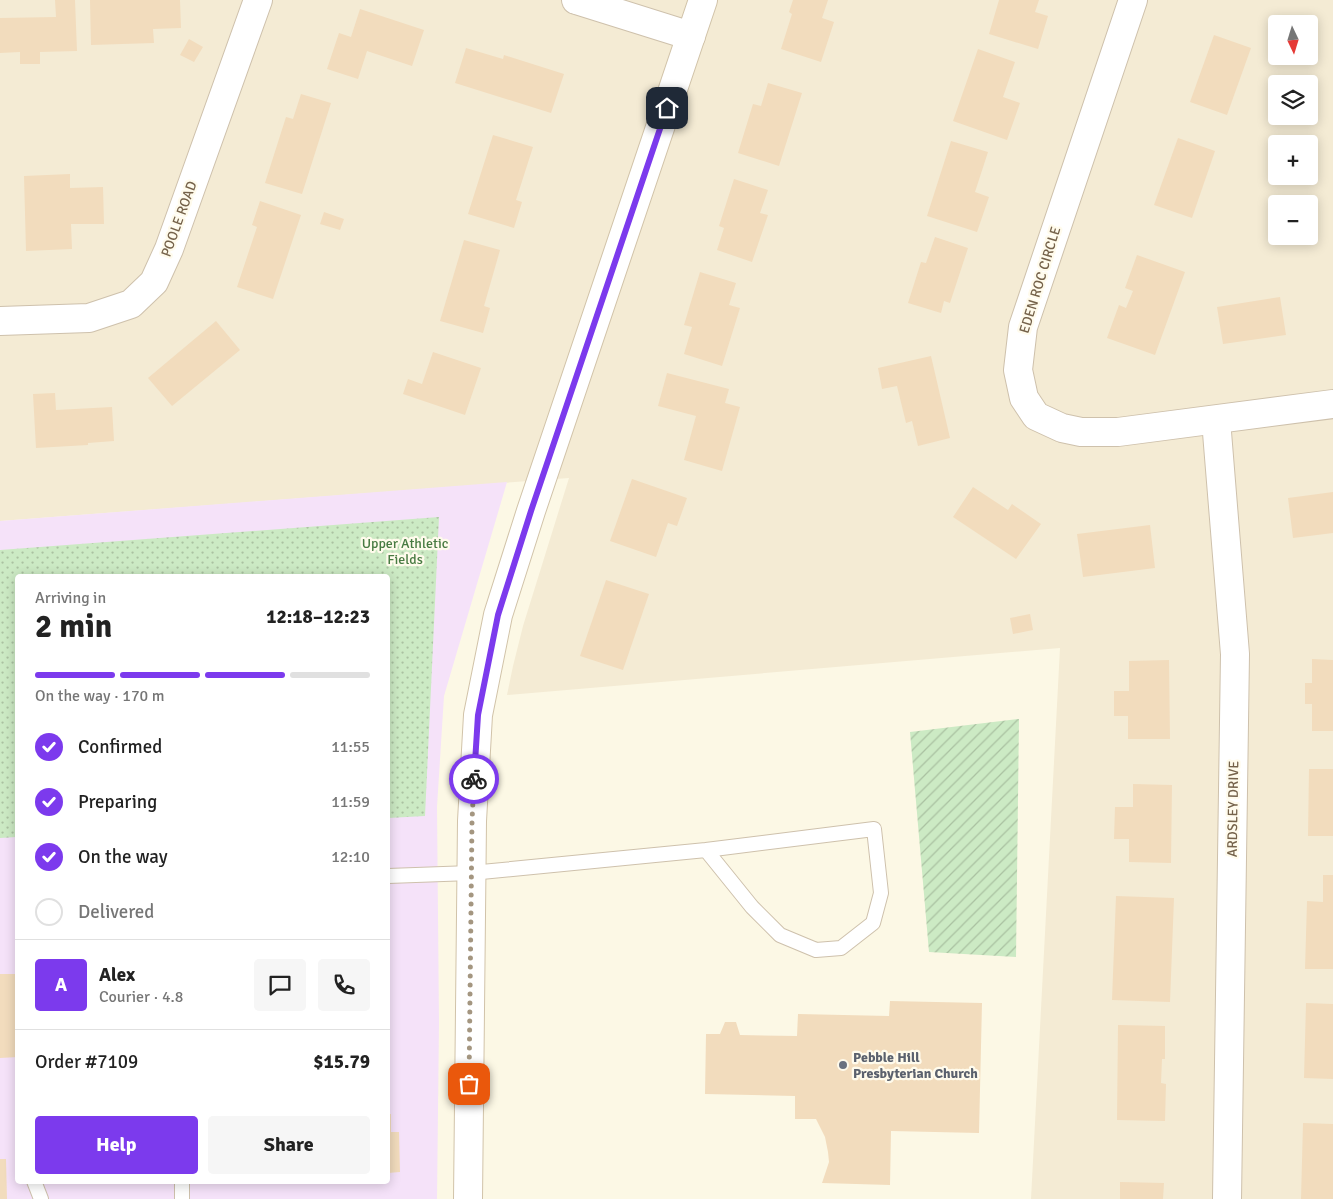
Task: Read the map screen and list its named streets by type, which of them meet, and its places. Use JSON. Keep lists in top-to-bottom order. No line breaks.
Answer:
{"streets":{"street":["POOLE ROAD","EDEN ROC CIRCLE","ARDSLEY DRIVE"]},"crossings":[["EDEN ROC CIRCLE","ARDSLEY DRIVE"]],"parks":["Upper Athletic Fields"],"places":["Pebble Hill Presbyterian Church"],"north":"bottom","page":{"map_buttons":["+","−"],"heading":["2 min","Arriving in","12:18–12:23"],"panel":["Alex","Courier · 4.8","Order #7109","$15.79"],"bar":"On the way · 170 m","list":[["Confirmed","11:55"],["Preparing","11:59"],["On the way","12:10"],"Delivered"],"round":"A","buttons":["Help","Share"]}}
